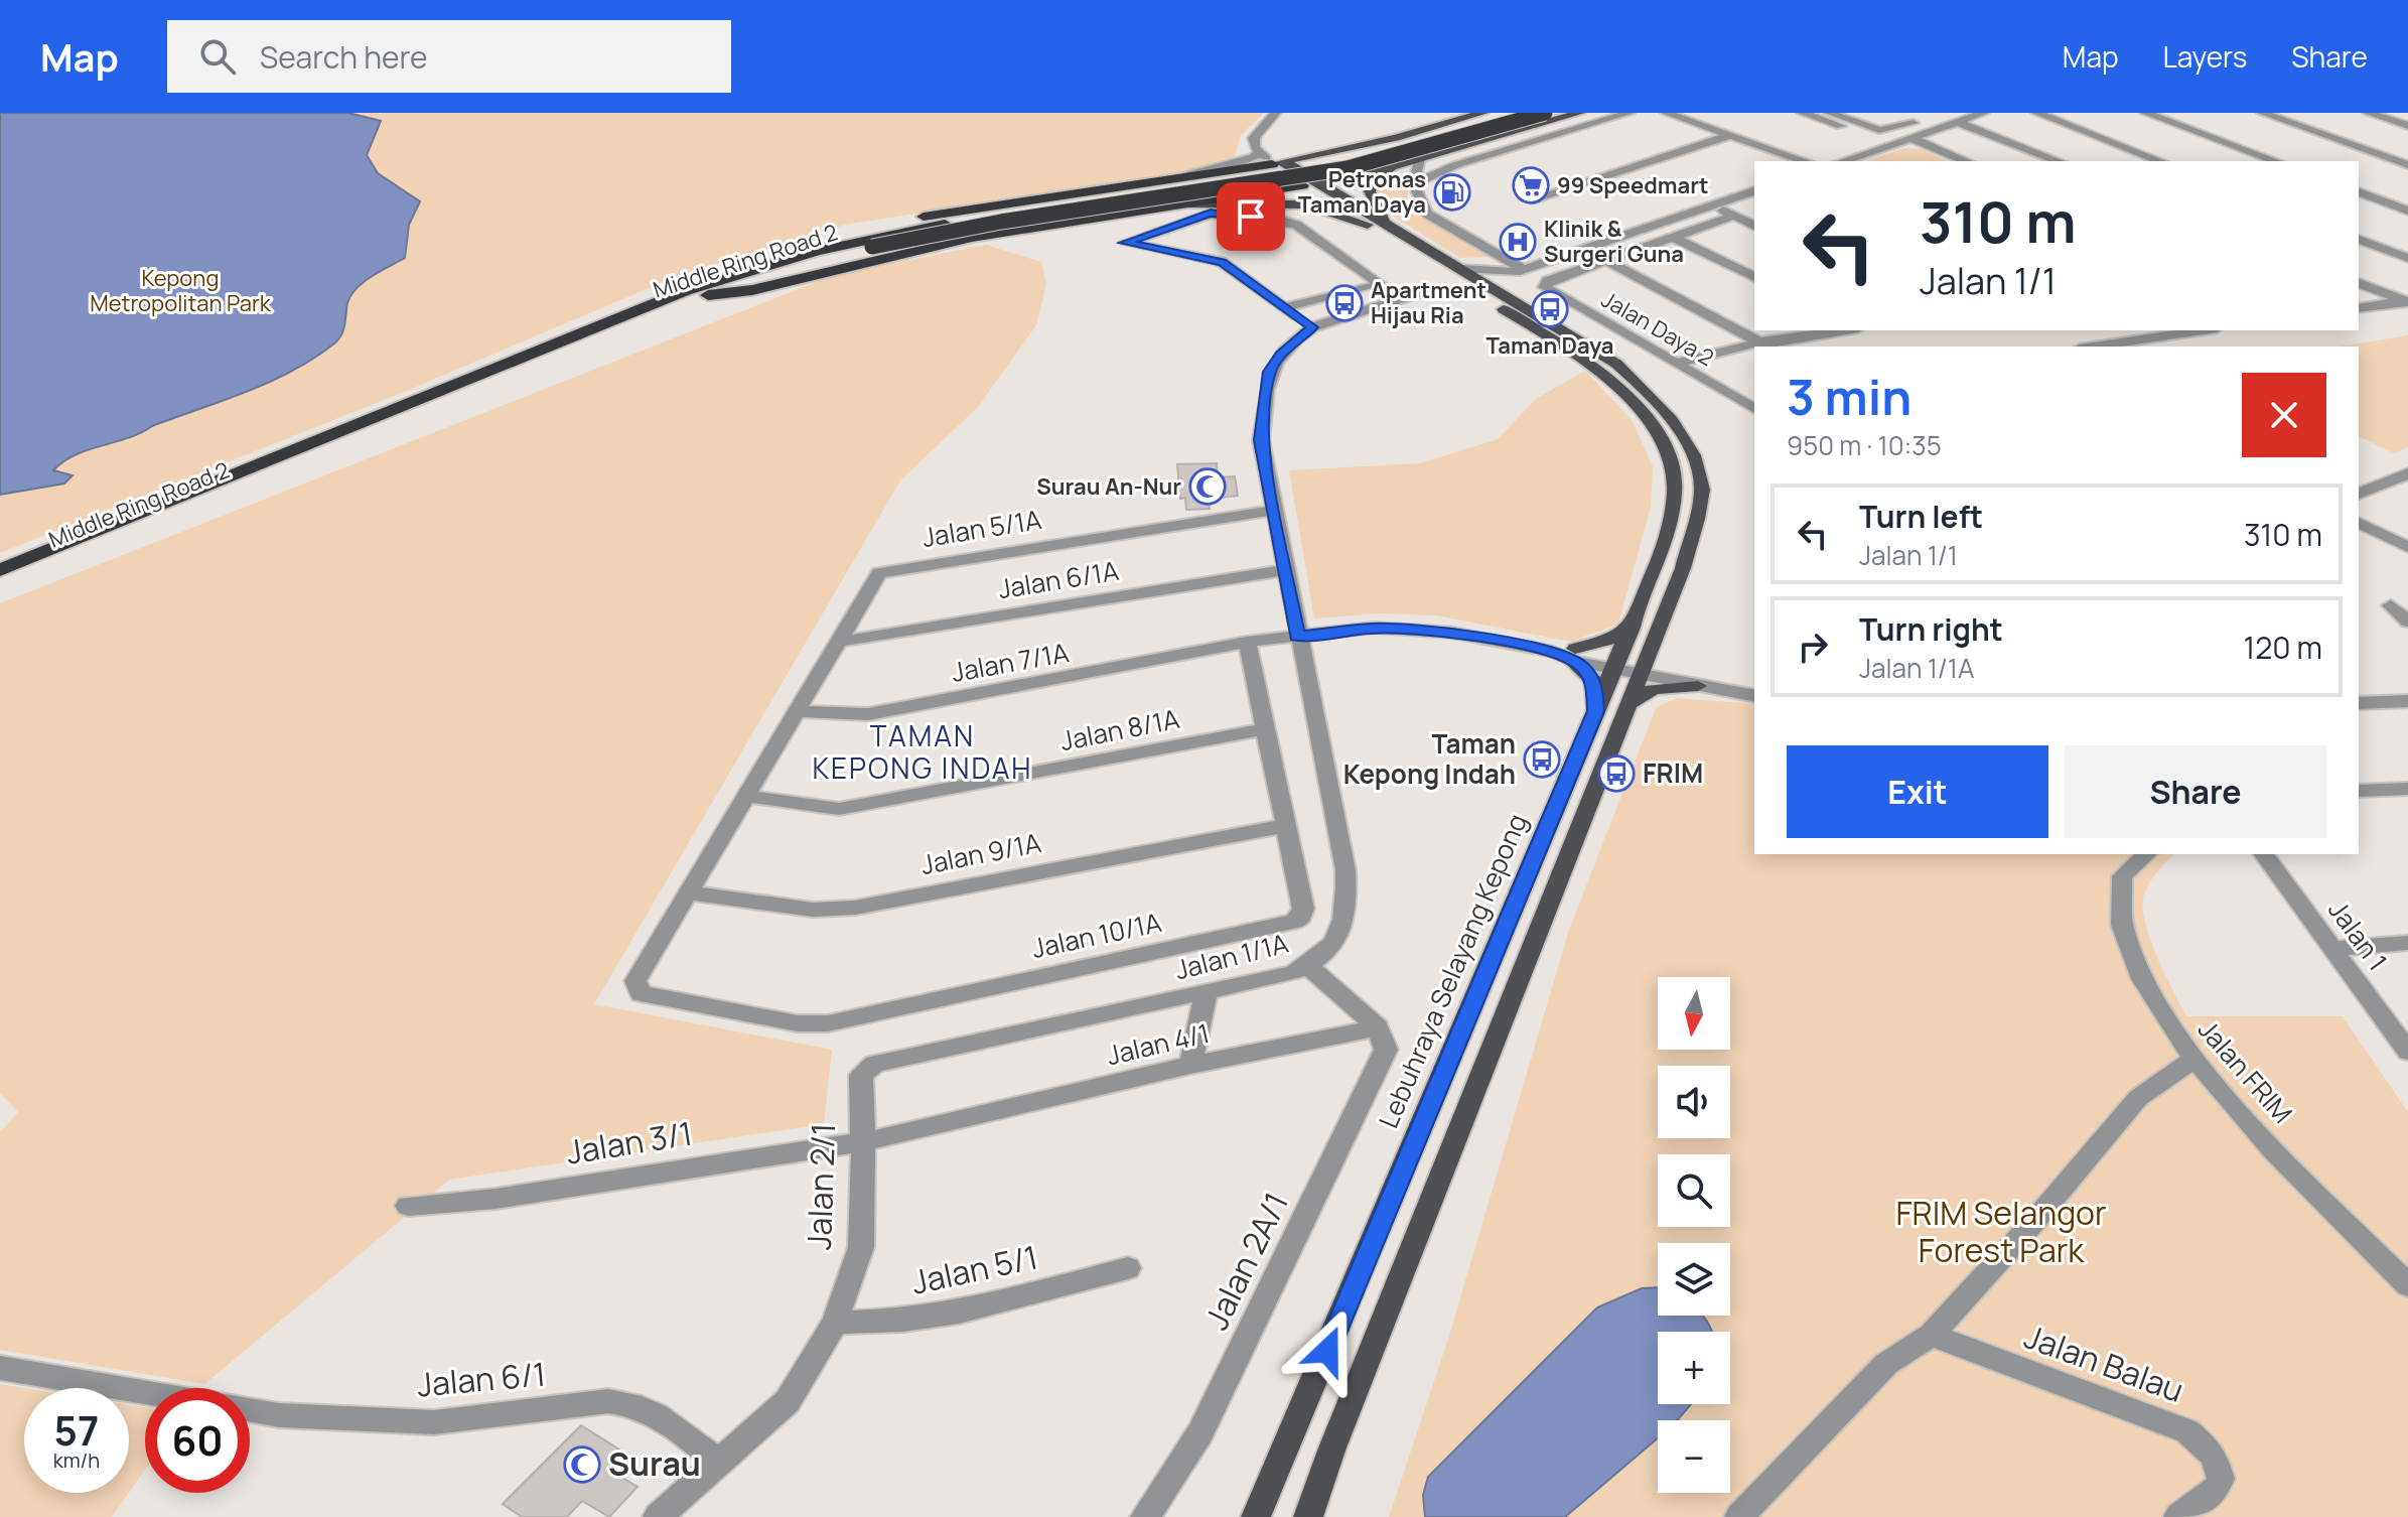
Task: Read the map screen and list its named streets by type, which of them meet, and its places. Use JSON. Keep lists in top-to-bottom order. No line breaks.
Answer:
{"streets":{"highway":["Middle Ring Road 2"],"main road":["Lebuhraya Selayang Kepong"],"street":["Jalan Daya 2","Jalan 5/1A","Jalan 6/1A","Jalan 7/1A","Jalan 8/1A","Jalan 9/1A","Jalan 10/1A","Jalan 1","Jalan 1/1A","Jalan 4/1","Jalan FRIM","Jalan 3/1","Jalan 2/1","Jalan 2A/1","Jalan 5/1","Jalan Balau","Jalan 6/1"]},"crossings":[["Jalan 5/1A","Jalan 6/1A"],["Jalan 5/1A","Jalan 1/1A"],["Jalan 6/1A","Jalan 1/1A"],["Jalan 7/1A","Jalan 10/1A"],["Jalan 7/1A","Jalan 1/1A"],["Jalan 7/1A","Lebuhraya Selayang Kepong"],["Jalan 8/1A","Jalan 10/1A"],["Jalan 9/1A","Jalan 10/1A"],["Jalan 1/1A","Lebuhraya Selayang Kepong"],["Jalan 1/1A","Jalan 2/1"],["Jalan 4/1","Jalan 3/1"],["Jalan 4/1","Jalan 2/1"],["Jalan 4/1","Jalan 2A/1"],["Jalan 3/1","Jalan 2/1"],["Jalan 2/1","Jalan 5/1"],["Jalan 2/1","Jalan 6/1"]],"districts":["TAMAN KEPONG INDAH"],"parks":["Kepong Metropolitan Park","FRIM Selangor Forest Park"],"places":{"supermarket":["99 Speedmart"],"fuel station":["Petronas Taman Daya"],"hospital":["Klinik & Surgeri Guna"],"bus stop":["Apartment Hijau Ria","Taman Daya","Taman Kepong Indah","FRIM"],"mosque":["Surau An-Nur","Surau"]},"north":"bottom","page":{"header":"Map","search":"Search here","nav":["Map","Layers","Share"],"turn":["310 m","Jalan 1/1"],"heading":["3 min","950 m · 10:35"],"list":[{"name":"Turn left","note":"Jalan 1/1","value":"310 m"},{"name":"Turn right","note":"Jalan 1/1A","value":"120 m"}],"buttons":["Exit","Share"],"map_buttons":["+","−"],"speed":"57 km/h","limit":"60"}}
